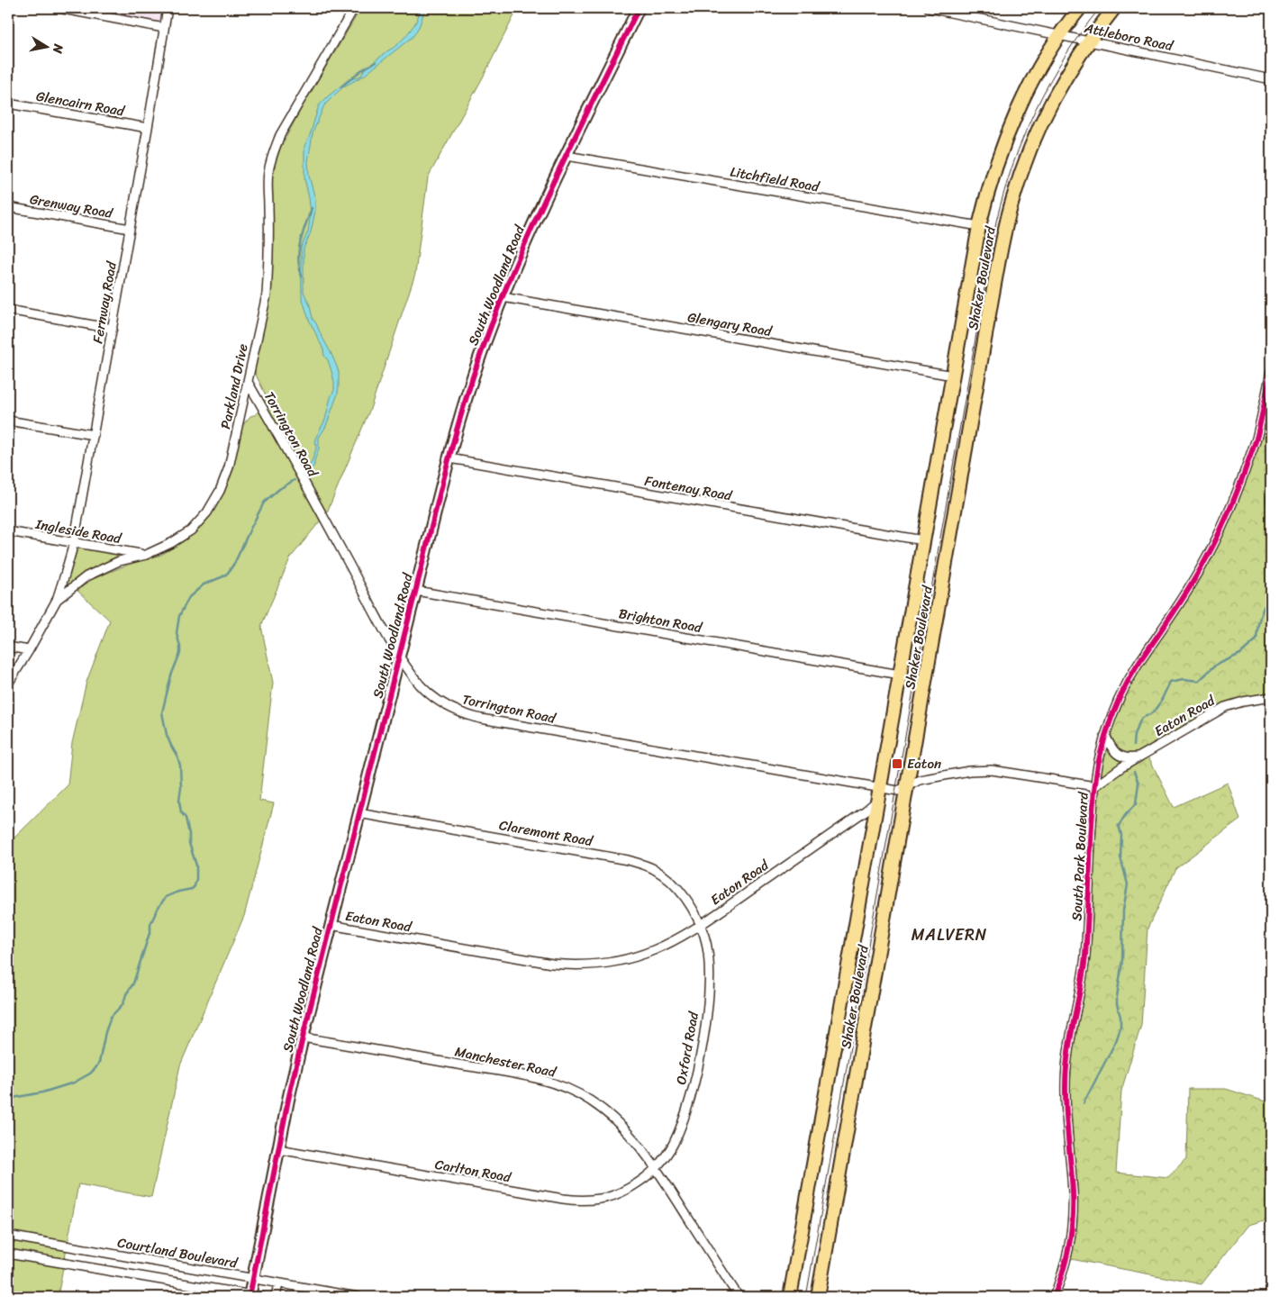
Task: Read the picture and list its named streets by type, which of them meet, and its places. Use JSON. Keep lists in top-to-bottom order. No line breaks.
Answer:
{"streets":{"main road":["Shaker Boulevard"],"street":["Attleboro Road","Glencairn Road","Litchfield Road","Grenway Road","South Woodland Road","Fernway Road","Glengary Road","Parkland Drive","Torrington Road","Fontenay Road","Ingleside Road","Brighton Road","Eaton Road","Claremont Road","South Park Boulevard","Oxford Road","Manchester Road","Carlton Road","Courtland Boulevard"]},"crossings":[["Attleboro Road","Shaker Boulevard"],["Glencairn Road","Fernway Road"],["Litchfield Road","Shaker Boulevard"],["Litchfield Road","South Woodland Road"],["Grenway Road","Fernway Road"],["Shaker Boulevard","Glengary Road"],["Shaker Boulevard","Torrington Road"],["Shaker Boulevard","Fontenay Road"],["Shaker Boulevard","Brighton Road"],["Shaker Boulevard","Eaton Road"],["South Woodland Road","Glengary Road"],["South Woodland Road","Torrington Road"],["South Woodland Road","Fontenay Road"],["South Woodland Road","Brighton Road"],["South Woodland Road","Eaton Road"],["South Woodland Road","Claremont Road"],["South Woodland Road","Manchester Road"],["South Woodland Road","Carlton Road"],["South Woodland Road","Courtland Boulevard"],["Fernway Road","Parkland Drive"],["Fernway Road","Ingleside Road"],["Parkland Drive","Torrington Road"],["Parkland Drive","Ingleside Road"],["Eaton Road","Claremont Road"],["Eaton Road","South Park Boulevard"],["Eaton Road","Oxford Road"],["Claremont Road","Oxford Road"],["Oxford Road","Manchester Road"],["Oxford Road","Carlton Road"],["Manchester Road","Carlton Road"]],"districts":["MALVERN"],"places":{"transit":["Eaton"]},"north":"right"}
